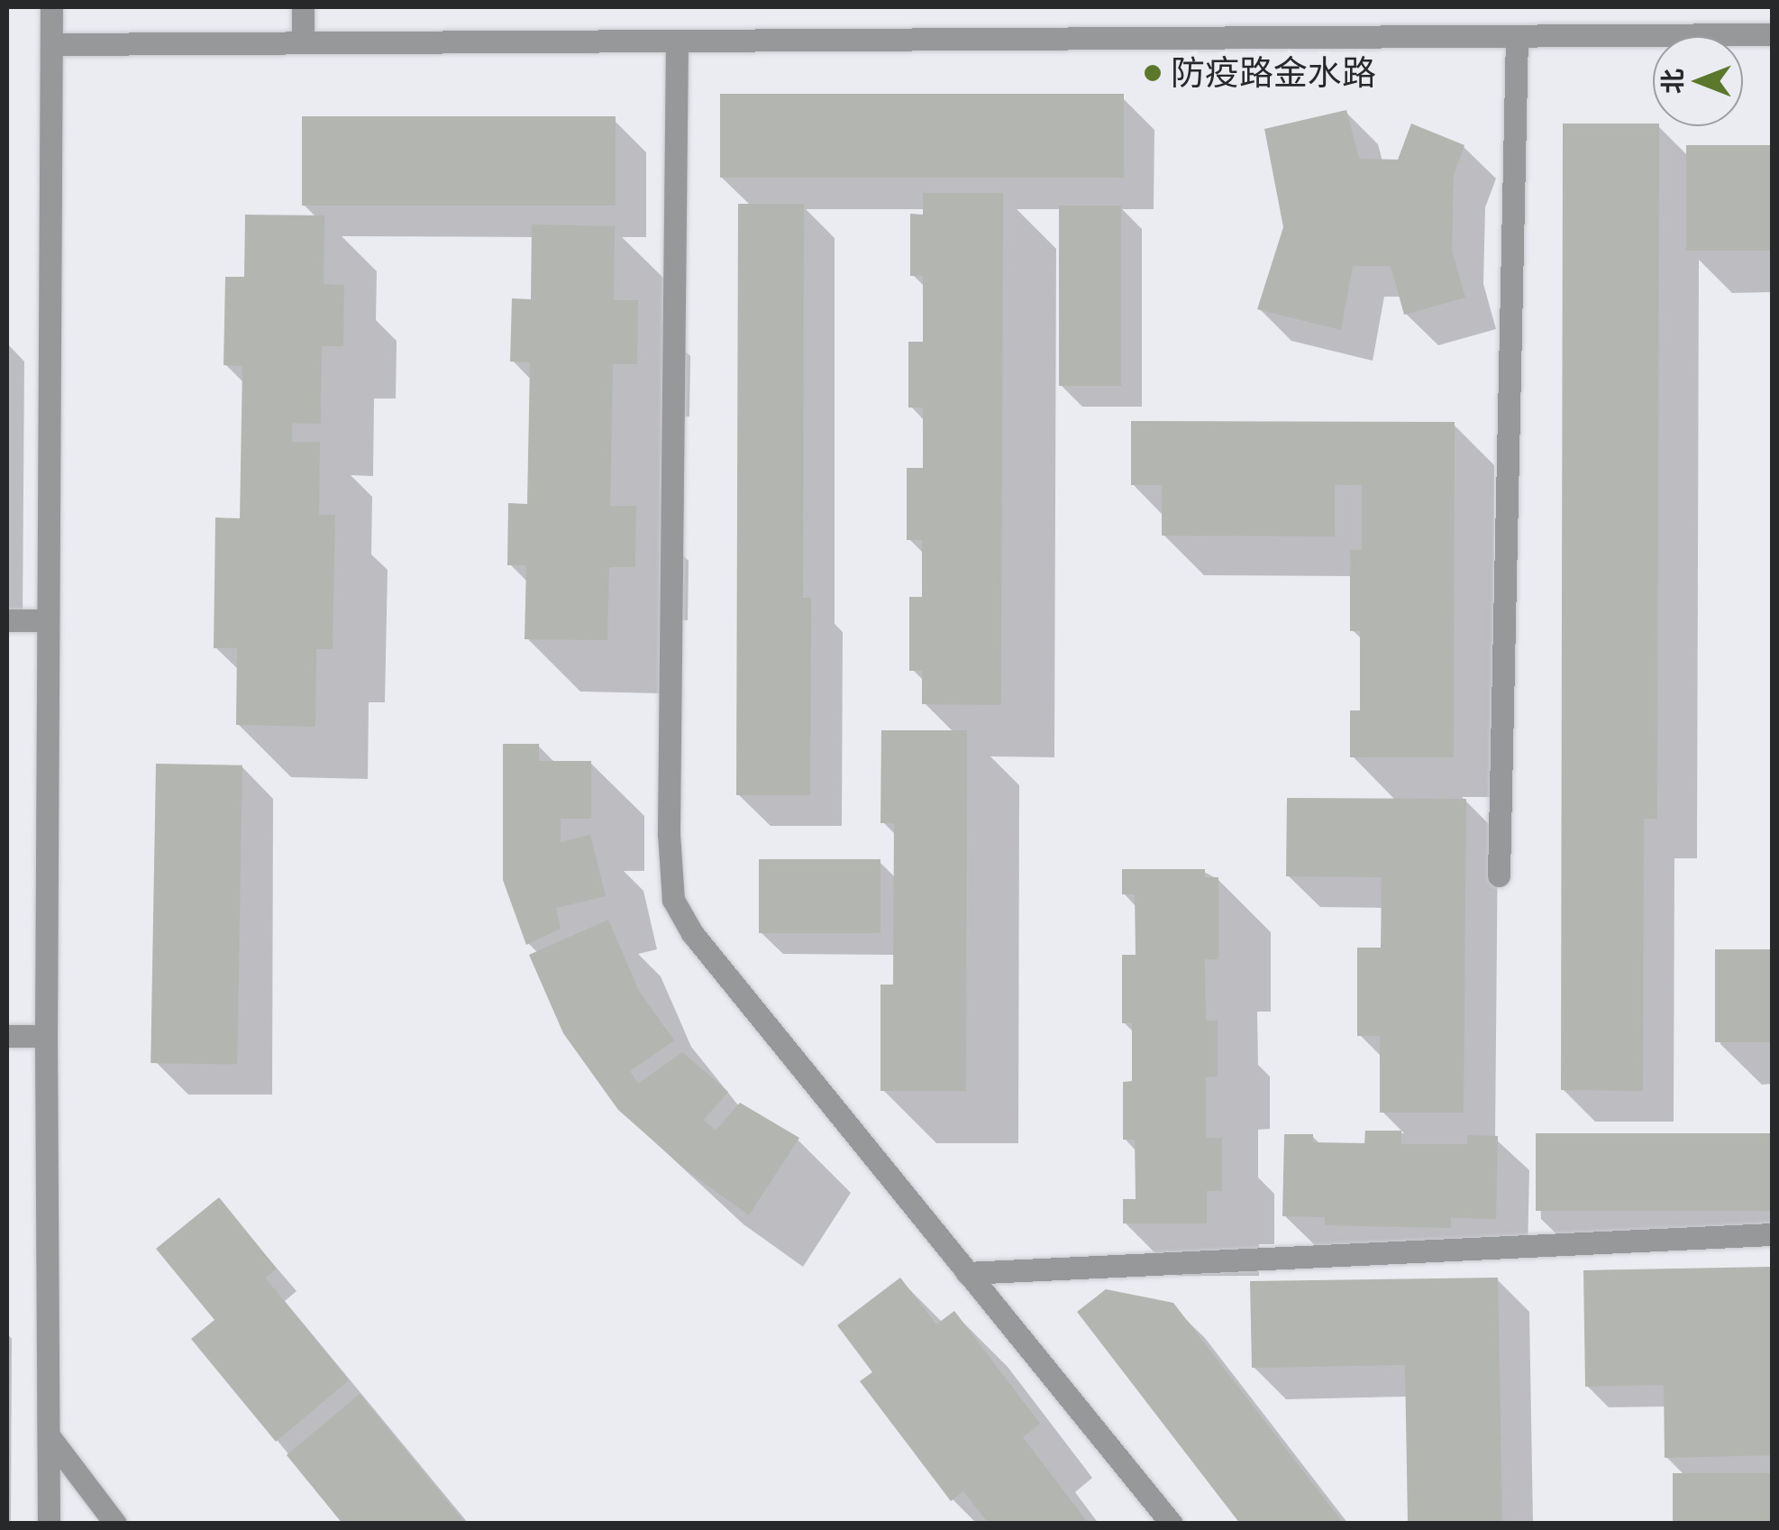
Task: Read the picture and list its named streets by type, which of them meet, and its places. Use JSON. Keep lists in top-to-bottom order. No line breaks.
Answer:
{"places":["防疫路金水路"],"north":"left"}
